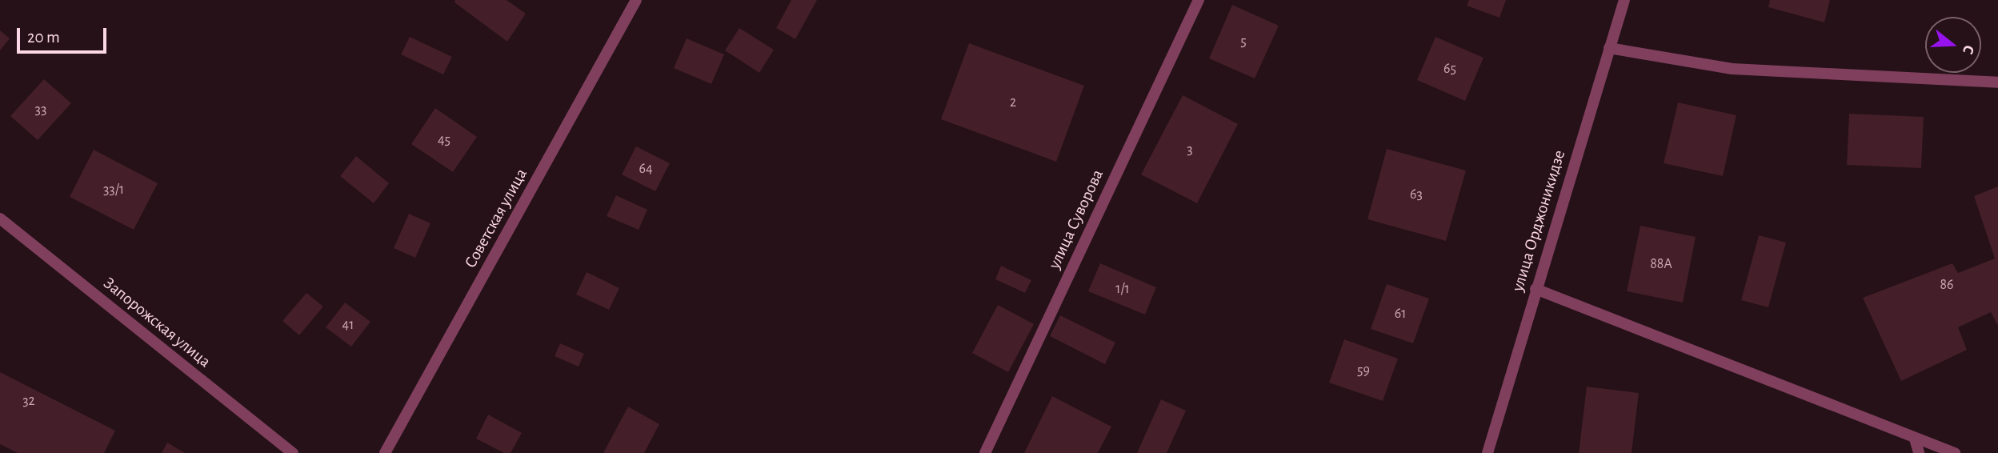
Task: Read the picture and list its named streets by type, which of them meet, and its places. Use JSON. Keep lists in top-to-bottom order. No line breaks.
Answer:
{"streets":{"street":["Советская улица","улица Суворова","улица Орджоникидзе","Запорожская улица"]},"house_numbers":["5","65","2","33","45","3","64","33/1","63","88А","86","1/1","61","41","59","32"],"scale_bar":"20 m","north":"right"}
